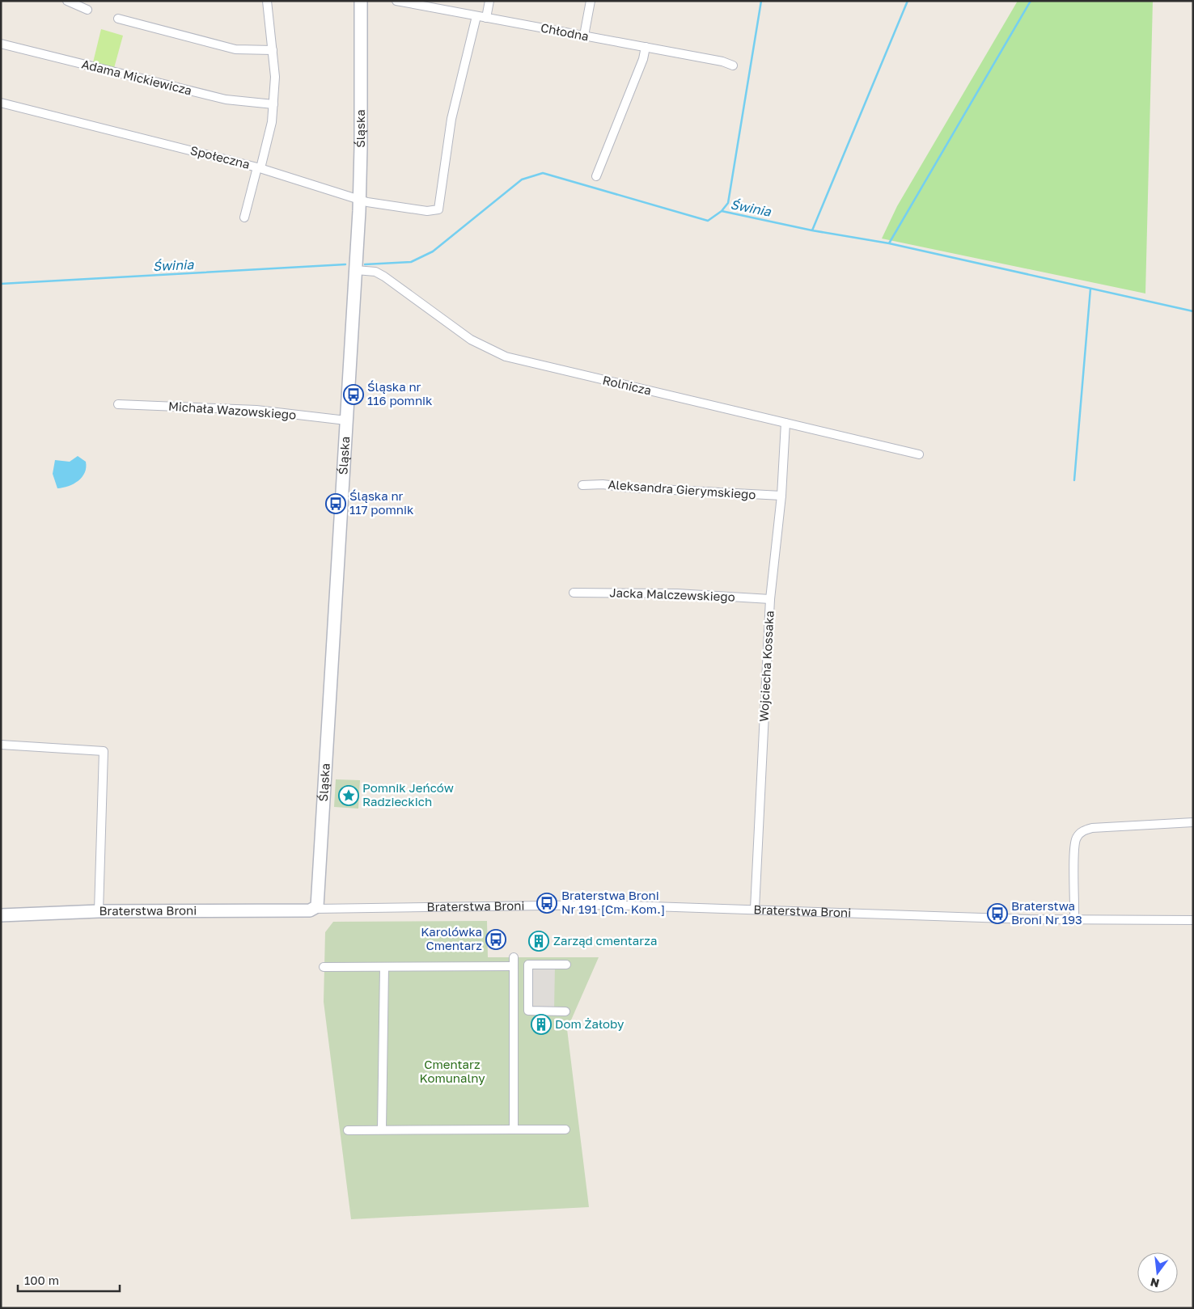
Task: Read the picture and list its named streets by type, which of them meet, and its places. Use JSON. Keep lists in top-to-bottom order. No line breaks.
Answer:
{"streets":{"street":["Chłodna","Adama Mickiewicza","Śląska","Społeczna","Rolnicza","Michała Wazowskiego","Aleksandra Gierymskiego","Jacka Malczewskiego","Wojciecha Kossaka","Braterstwa Broni"]},"crossings":[["Chłodna","Społeczna"],["Śląska","Społeczna"],["Śląska","Rolnicza"],["Śląska","Michała Wazowskiego"],["Śląska","Braterstwa Broni"],["Rolnicza","Wojciecha Kossaka"],["Aleksandra Gierymskiego","Wojciecha Kossaka"],["Jacka Malczewskiego","Wojciecha Kossaka"],["Wojciecha Kossaka","Braterstwa Broni"]],"water":["Świnia"],"parks":["Cmentarz Komunalny"],"places":{"bus stop":["Śląska nr 116 pomnik","Śląska nr 117 pomnik","Braterstwa Broni Nr 191 [Cm. Kom.]","Braterstwa Broni Nr 193","Karolówka Cmentarz"],"place":["Pomnik Jeńców Radzieckich"],"building":["Zarząd cmentarza","Dom Żałoby"]},"scale_bar":"100 m","north":"bottom"}
